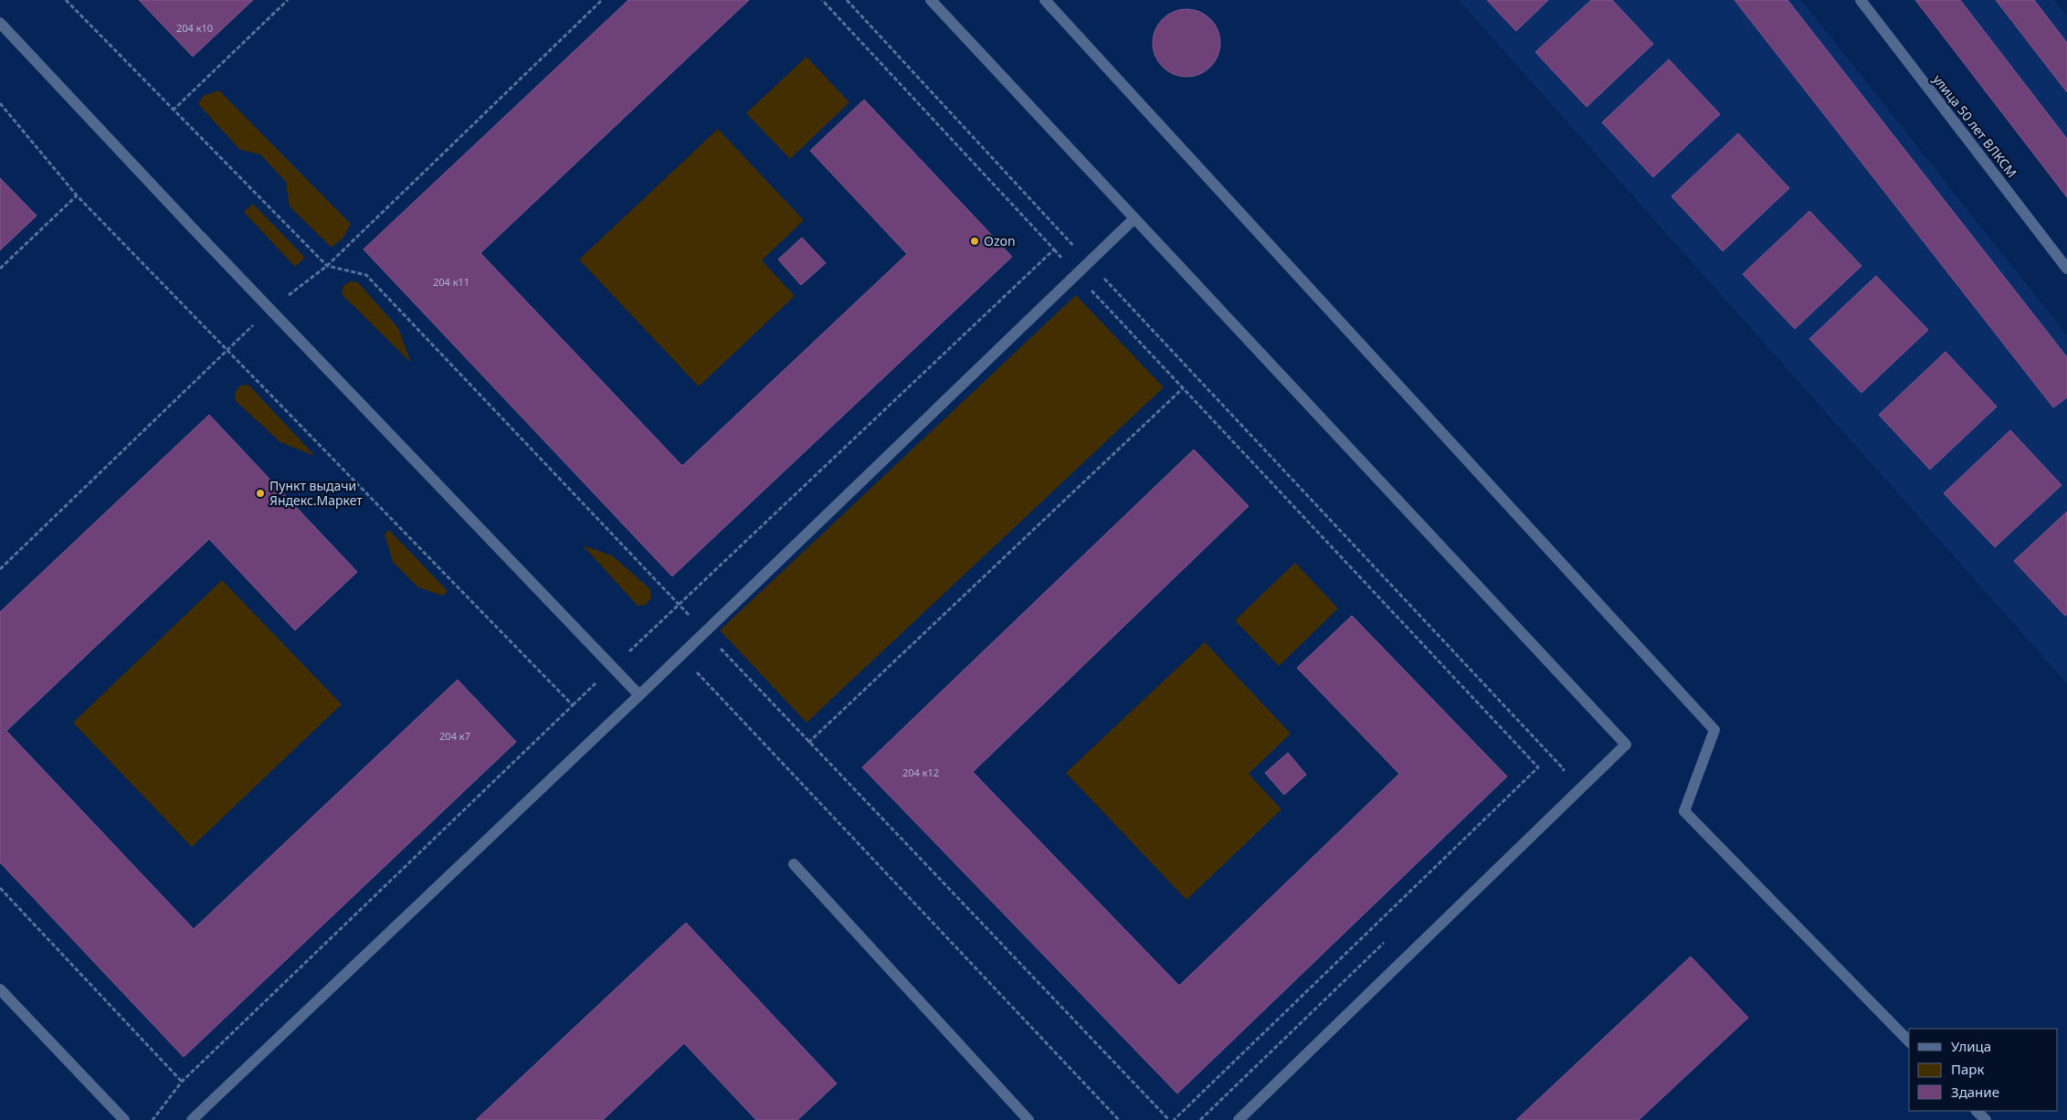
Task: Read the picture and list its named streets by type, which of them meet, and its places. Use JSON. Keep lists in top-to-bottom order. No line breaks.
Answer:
{"streets":{"street":["улица 50 лет ВЛКСМ"]},"places":["Ozon","Пункт выдачи Яндекс.Маркет"],"house_numbers":["204 к10","204 к11","204 к7","204 к12"],"legend":["Улица","Парк","Здание"]}
